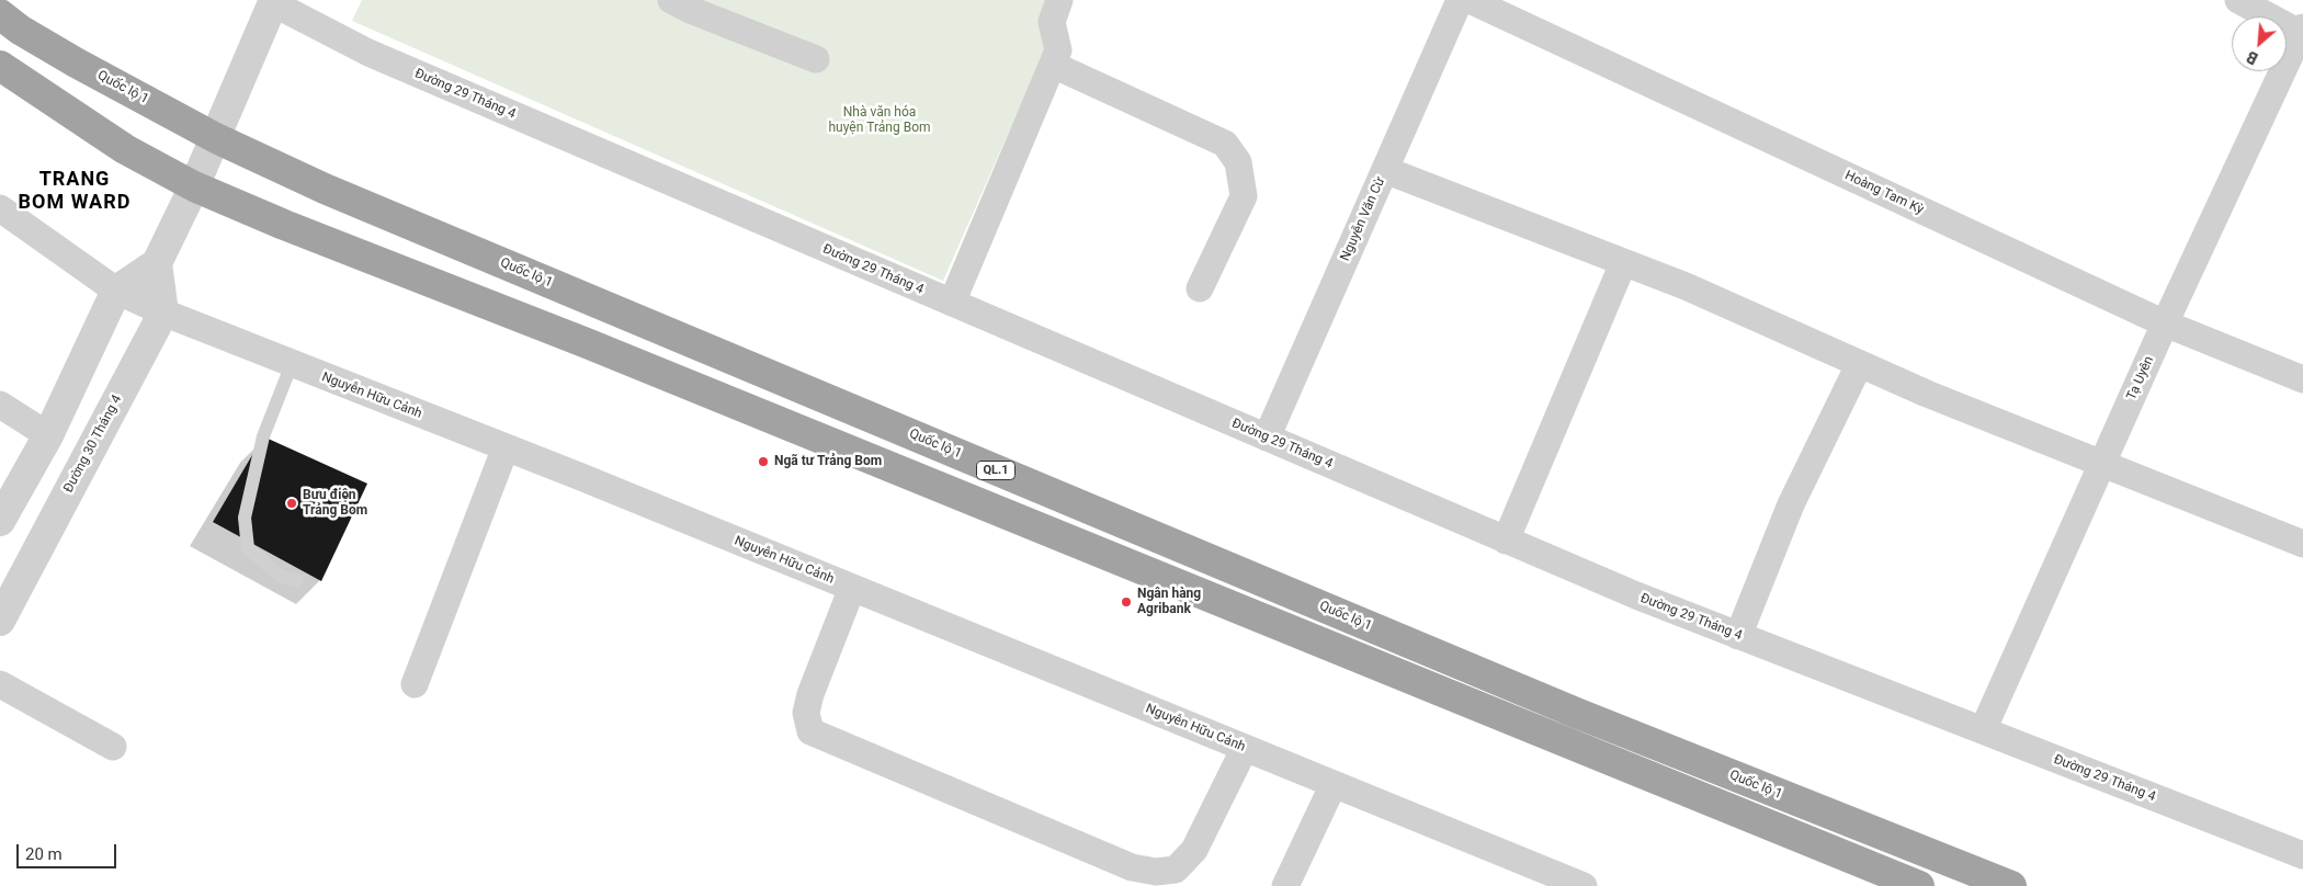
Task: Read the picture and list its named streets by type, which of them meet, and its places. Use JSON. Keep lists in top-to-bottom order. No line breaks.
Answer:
{"streets":{"highway":["Quốc lộ 1","QL.1"],"street":["Đường 29 Tháng 4","Hoàng Tam Kỳ","Nguyễn Văn Cừ","Tạ Uyên","Nguyễn Hữu Cảnh","Đường 30 Tháng 4"]},"crossings":[["Đường 29 Tháng 4","Nguyễn Văn Cừ"],["Đường 29 Tháng 4","Tạ Uyên"],["Hoàng Tam Kỳ","Tạ Uyên"],["Nguyễn Hữu Cảnh","Đường 30 Tháng 4"]],"districts":["TRANG BOM WARD"],"parks":["Nhà văn hóa huyện Trảng Bom"],"places":["Ngã tư Trảng Bom","Bưu điện Trảng Bom","Ngân hàng Agribank"],"scale_bar":"20 m","north":"bottom left"}
